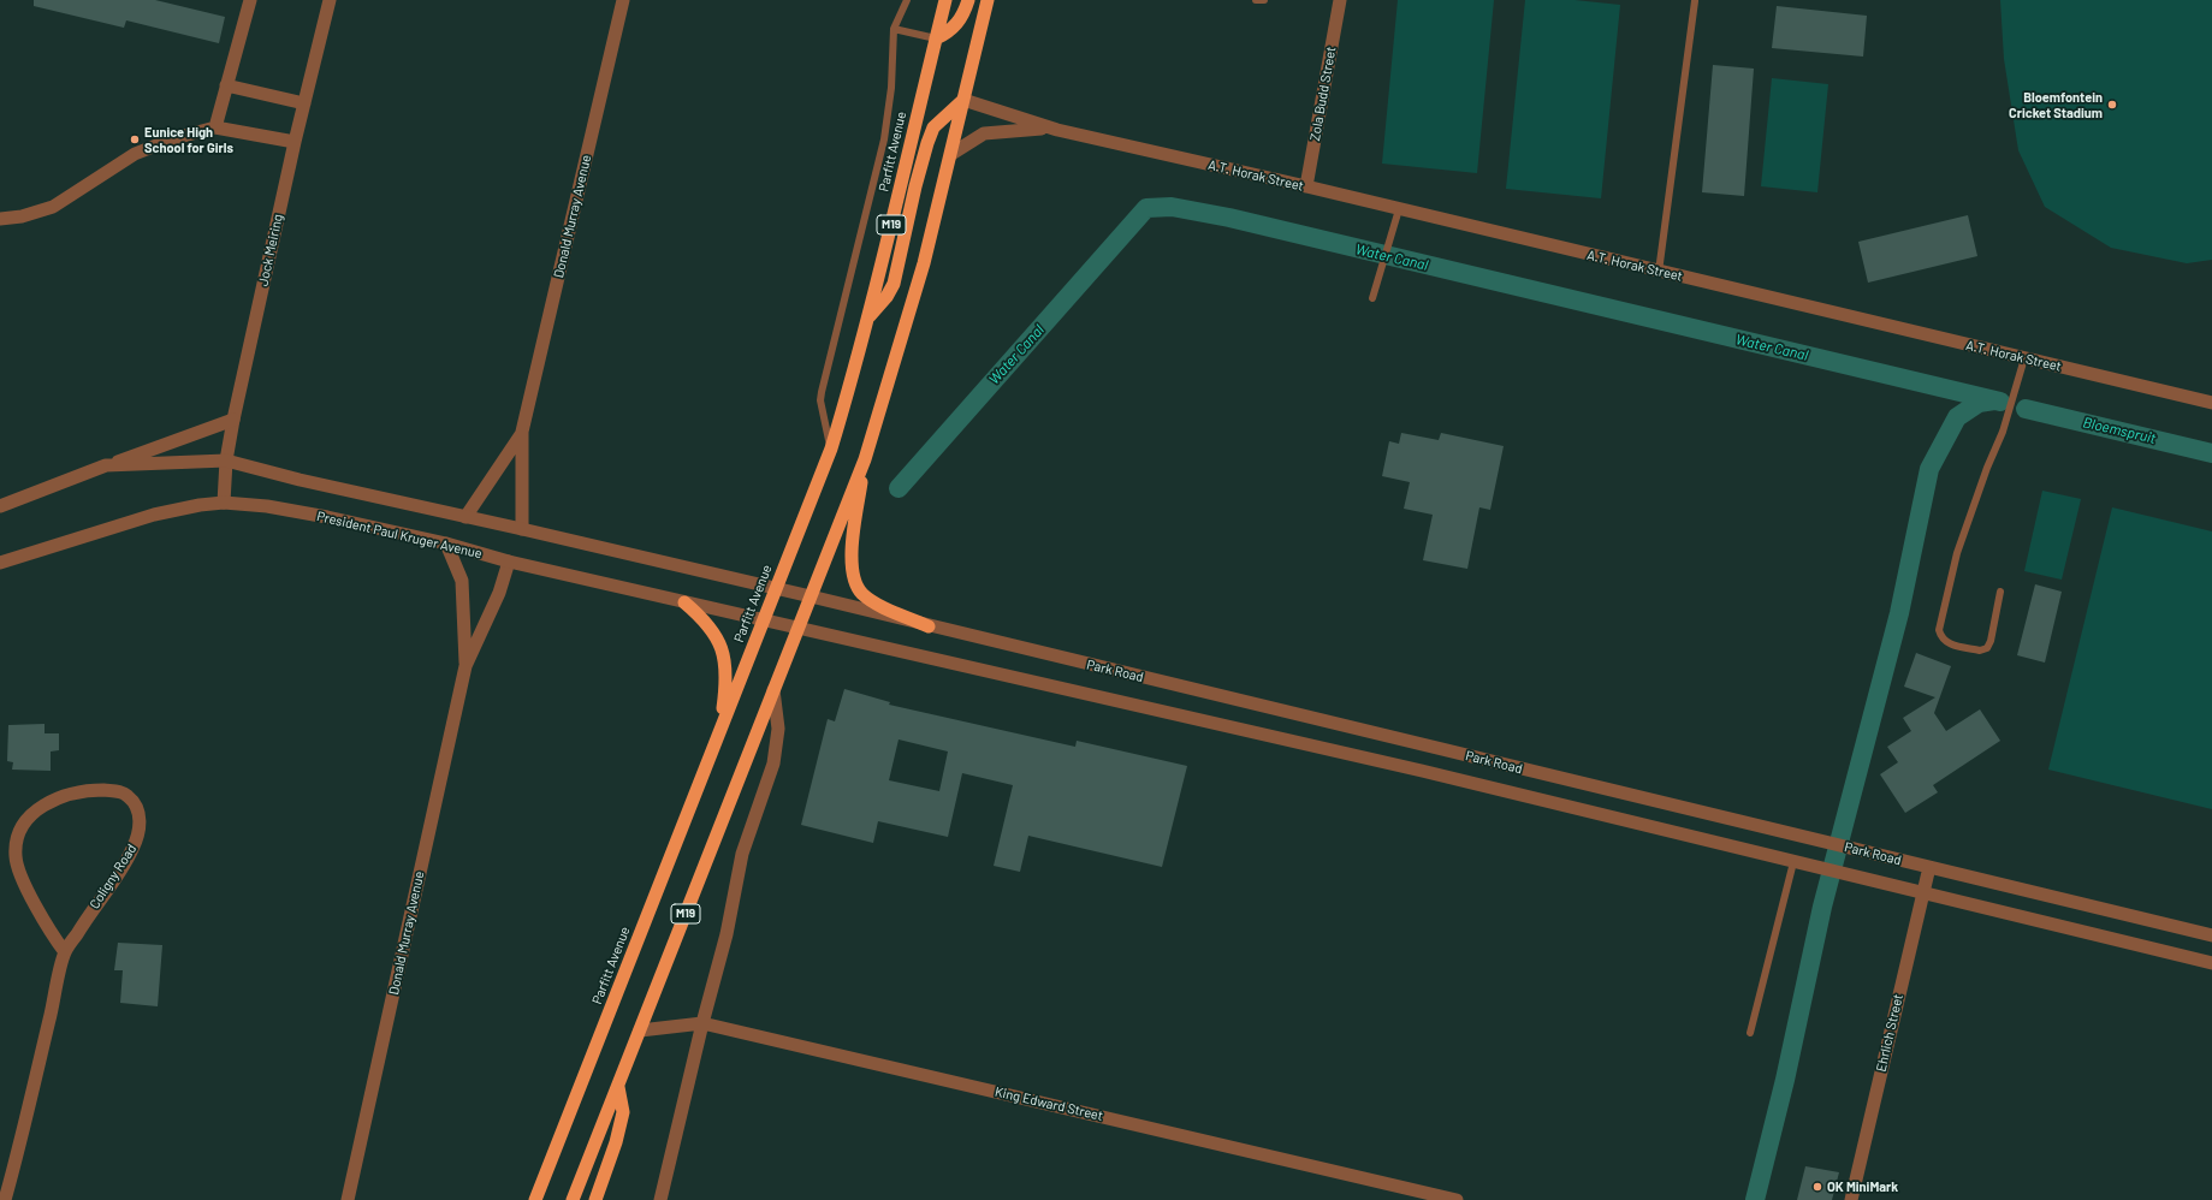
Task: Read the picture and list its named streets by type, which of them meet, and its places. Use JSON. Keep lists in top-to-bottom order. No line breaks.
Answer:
{"streets":{"highway":["Parfitt Avenue","M19"],"street":["Zola Budd Street","A.T. Horak Street","Donald Murray Avenue","Jock Meiring","President Paul Kruger Avenue","Park Road","Coligny Road","Ehrlich Street","King Edward Street"]},"crossings":[["Zola Budd Street","A.T. Horak Street"],["Parfitt Avenue","President Paul Kruger Avenue"],["Parfitt Avenue","Park Road"],["A.T. Horak Street","M19"],["Donald Murray Avenue","President Paul Kruger Avenue"],["M19","President Paul Kruger Avenue"],["M19","Park Road"],["M19","King Edward Street"],["Jock Meiring","President Paul Kruger Avenue"],["President Paul Kruger Avenue","Park Road"],["Park Road","Ehrlich Street"]],"water":["Water Canal","Bloemspruit"],"places":["Bloemfontein Cricket Stadium","Eunice High School for Girls","OK MiniMark"]}
